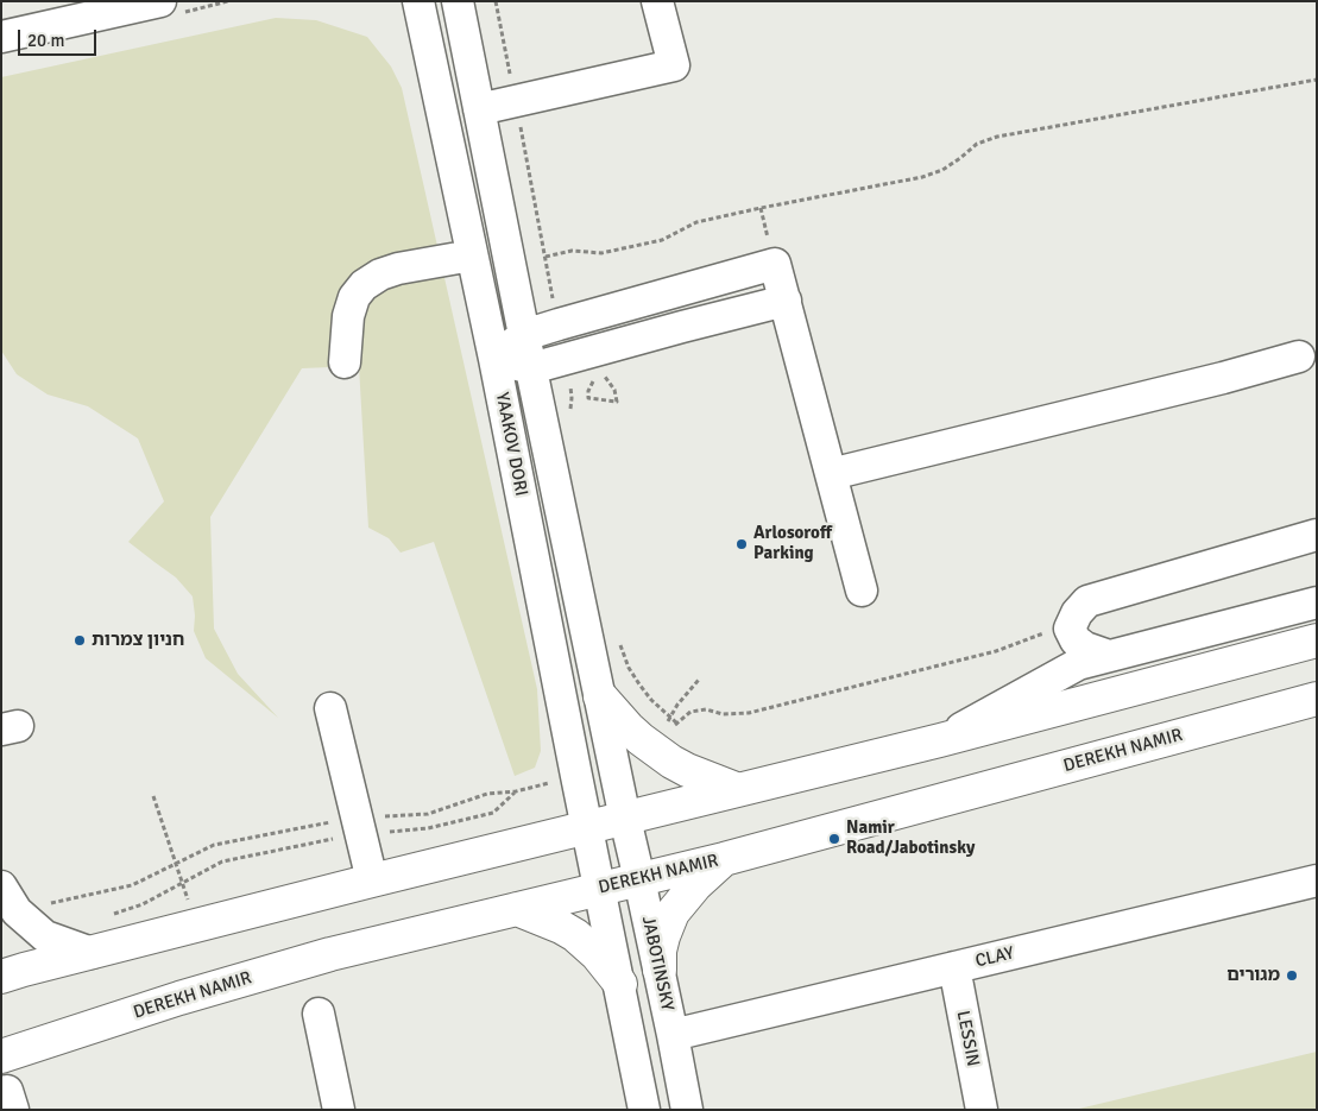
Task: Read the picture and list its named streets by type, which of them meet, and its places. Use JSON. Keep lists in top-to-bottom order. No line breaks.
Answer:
{"streets":{"main road":["DEREKH NAMIR"],"street":["YAAKOV DORI","CLAY","JABOTINSKY","LESSIN"]},"crossings":[["YAAKOV DORI","DEREKH NAMIR"],["YAAKOV DORI","JABOTINSKY"],["DEREKH NAMIR","JABOTINSKY"],["CLAY","JABOTINSKY"],["CLAY","LESSIN"]],"places":["Arlosoroff Parking","חניון צמרות","Namir Road/Jabotinsky","מגורים"],"scale_bar":"20 m"}
